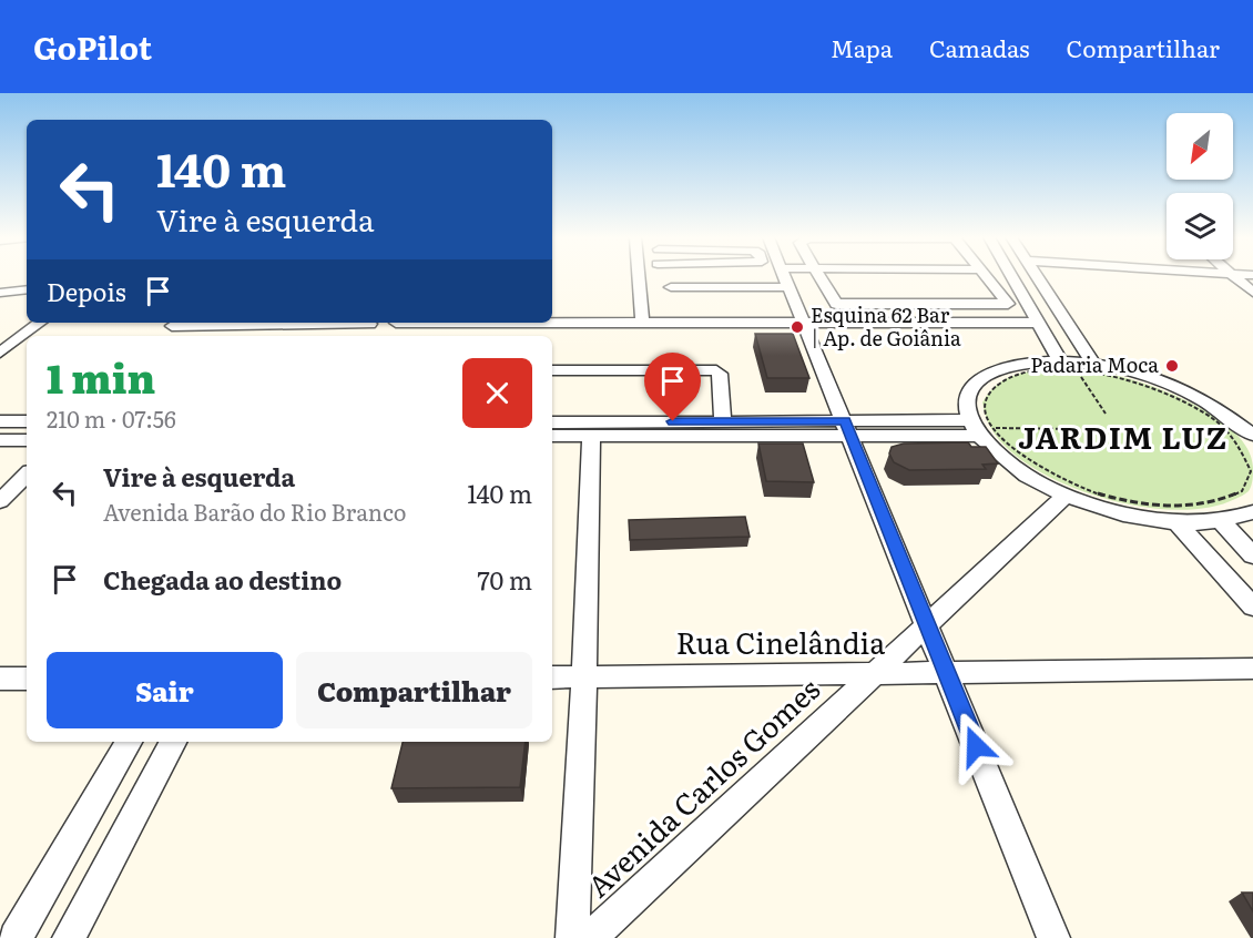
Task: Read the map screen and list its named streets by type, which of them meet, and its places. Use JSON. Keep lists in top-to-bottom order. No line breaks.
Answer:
{"streets":{"street":["Rua Cinelândia","Avenida Carlos Gomes"]},"crossings":[["Rua Cinelândia","Avenida Carlos Gomes"]],"districts":["JARDIM LUZ"],"places":["Esquina 62 Bar | Ap. de Goiânia","Padaria Moca"],"north":"bottom left","page":{"header":"GoPilot","nav":["Mapa","Camadas","Compartilhar"],"turn":["140 m","Vire à esquerda"],"then":"Depois","heading":["1 min","210 m · 07:56"],"list":[{"name":"Vire à esquerda","note":"Avenida Barão do Rio Branco","value":"140 m"},{"name":"Chegada ao destino","value":"70 m"}],"buttons":["Sair","Compartilhar"]}}
